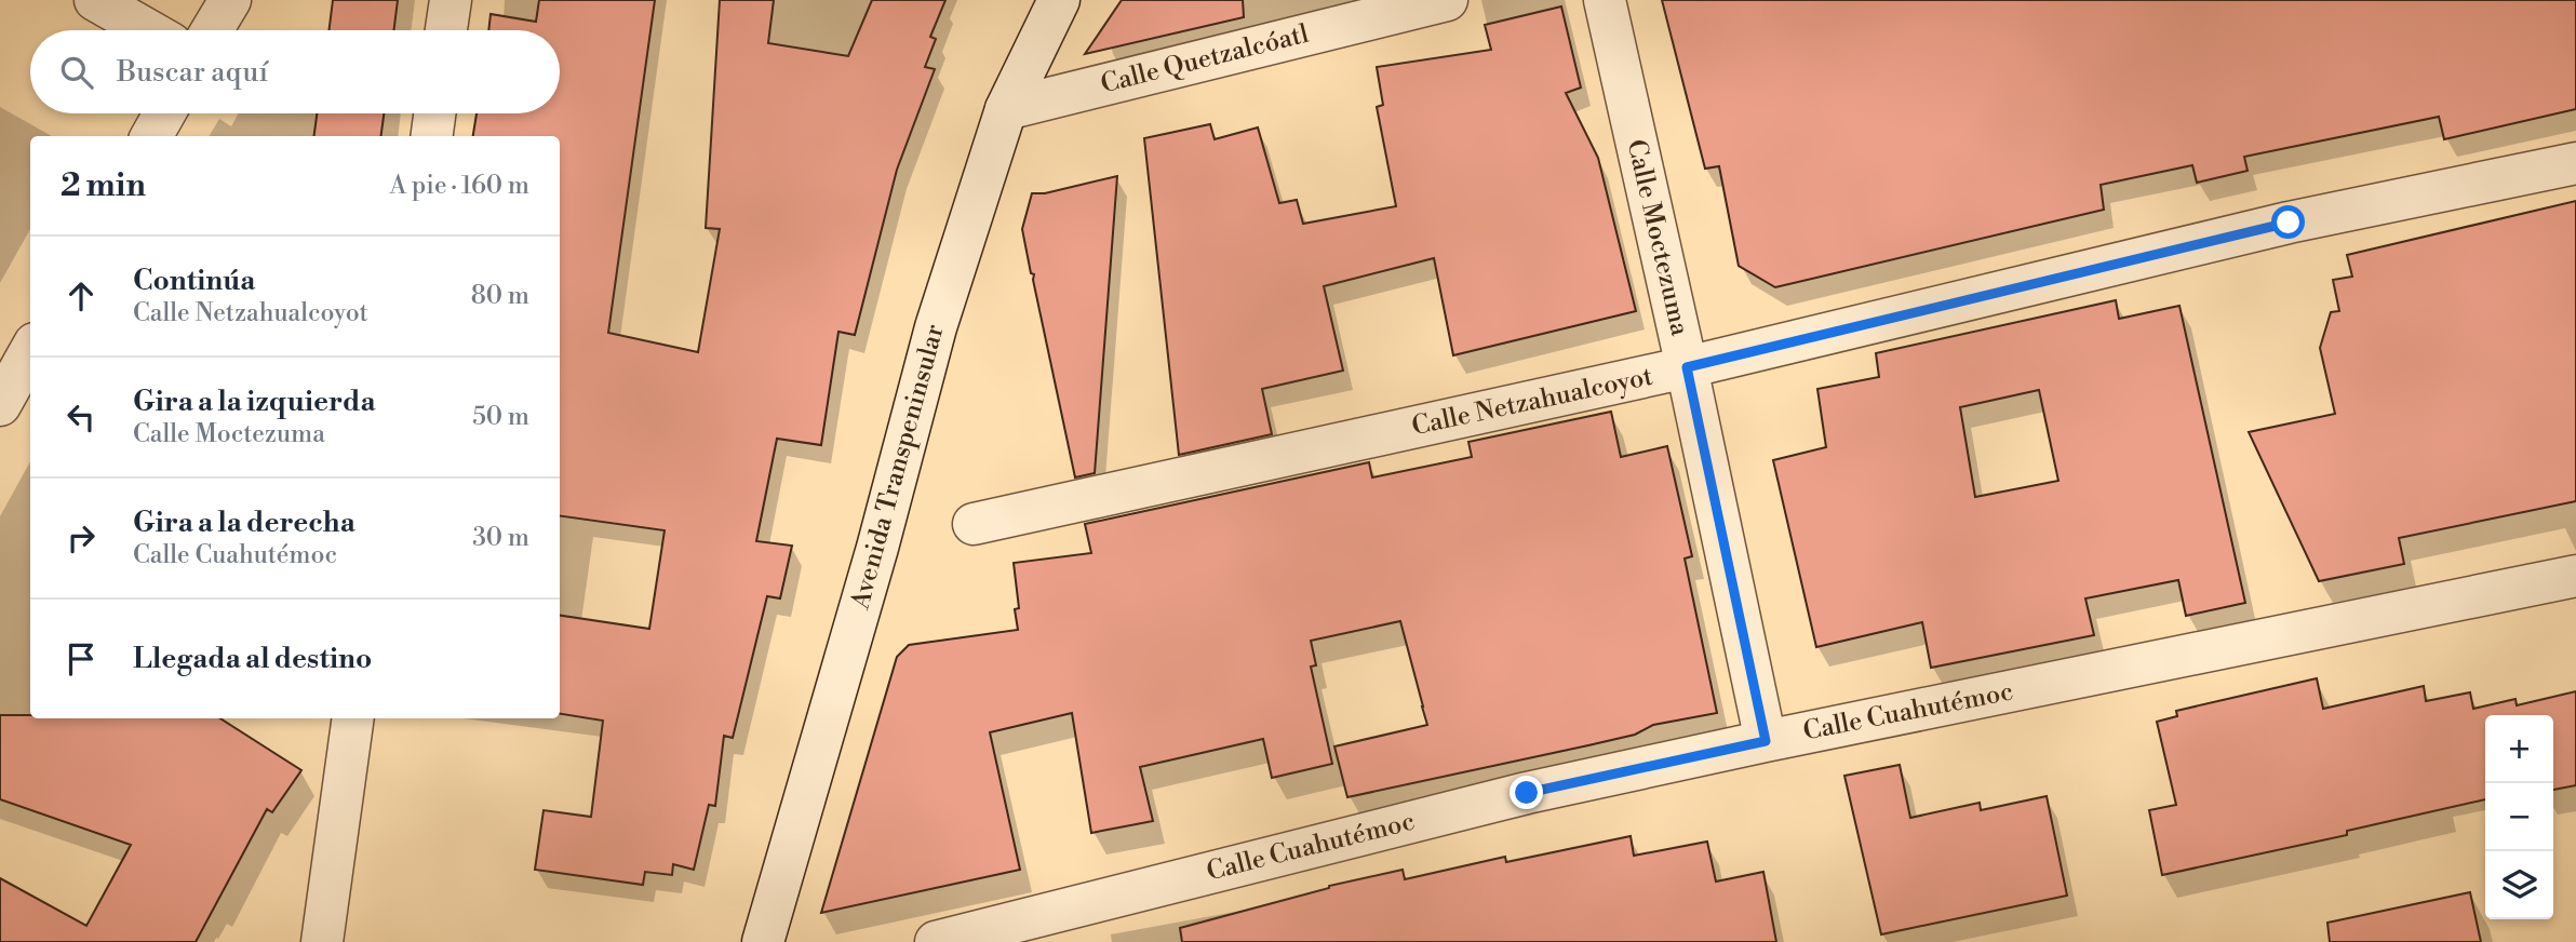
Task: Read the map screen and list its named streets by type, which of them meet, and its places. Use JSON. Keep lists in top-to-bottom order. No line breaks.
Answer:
{"streets":{"street":["Calle Quetzalcóatl","Calle Moctezuma","Calle Netzahualcoyot","Avenida Transpeninsular","Calle Cuahutémoc"]},"crossings":[["Calle Quetzalcóatl","Avenida Transpeninsular"],["Calle Moctezuma","Calle Netzahualcoyot"],["Calle Moctezuma","Calle Cuahutémoc"]],"page":{"search":"Buscar aquí","heading":["2 min","A pie · 160 m"],"list":[["Continúa","Calle Netzahualcoyot","80 m"],["Gira a la izquierda","Calle Moctezuma","50 m"],["Gira a la derecha","Calle Cuahutémoc","30 m"],"Llegada al destino"],"map_buttons":["+","−"]}}
